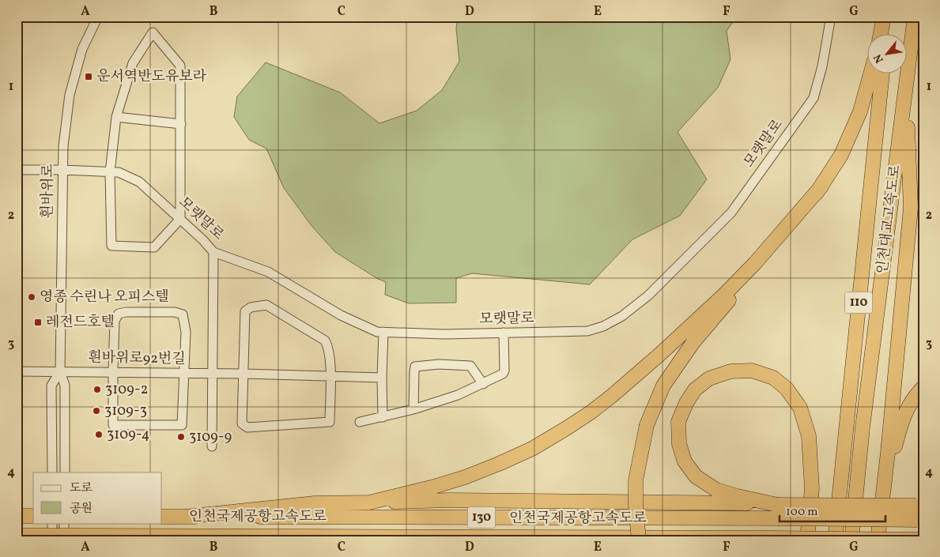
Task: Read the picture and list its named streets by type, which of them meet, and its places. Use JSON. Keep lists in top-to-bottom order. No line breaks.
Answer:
{"streets":{"highway":["인천대교고속도로","110","인천국제공항고속도로","130"],"street":["모랫말로","흰바위로","흰바위로92번길"]},"crossings":[["모랫말로","흰바위로"],["흰바위로","흰바위로92번길"]],"places":{"transit":["운서역반도유보라","레전드호텔"],"other":["영종 수린나 오피스텔","3109-2","3109-3","3109-4","3109-9"]},"legend":["도로","공원"],"scale_bar":"100 m","north":"bottom left","grid":{"columns":["A","B","C","D","E","F","G"],"rows":["1","2","3","4"]}}
